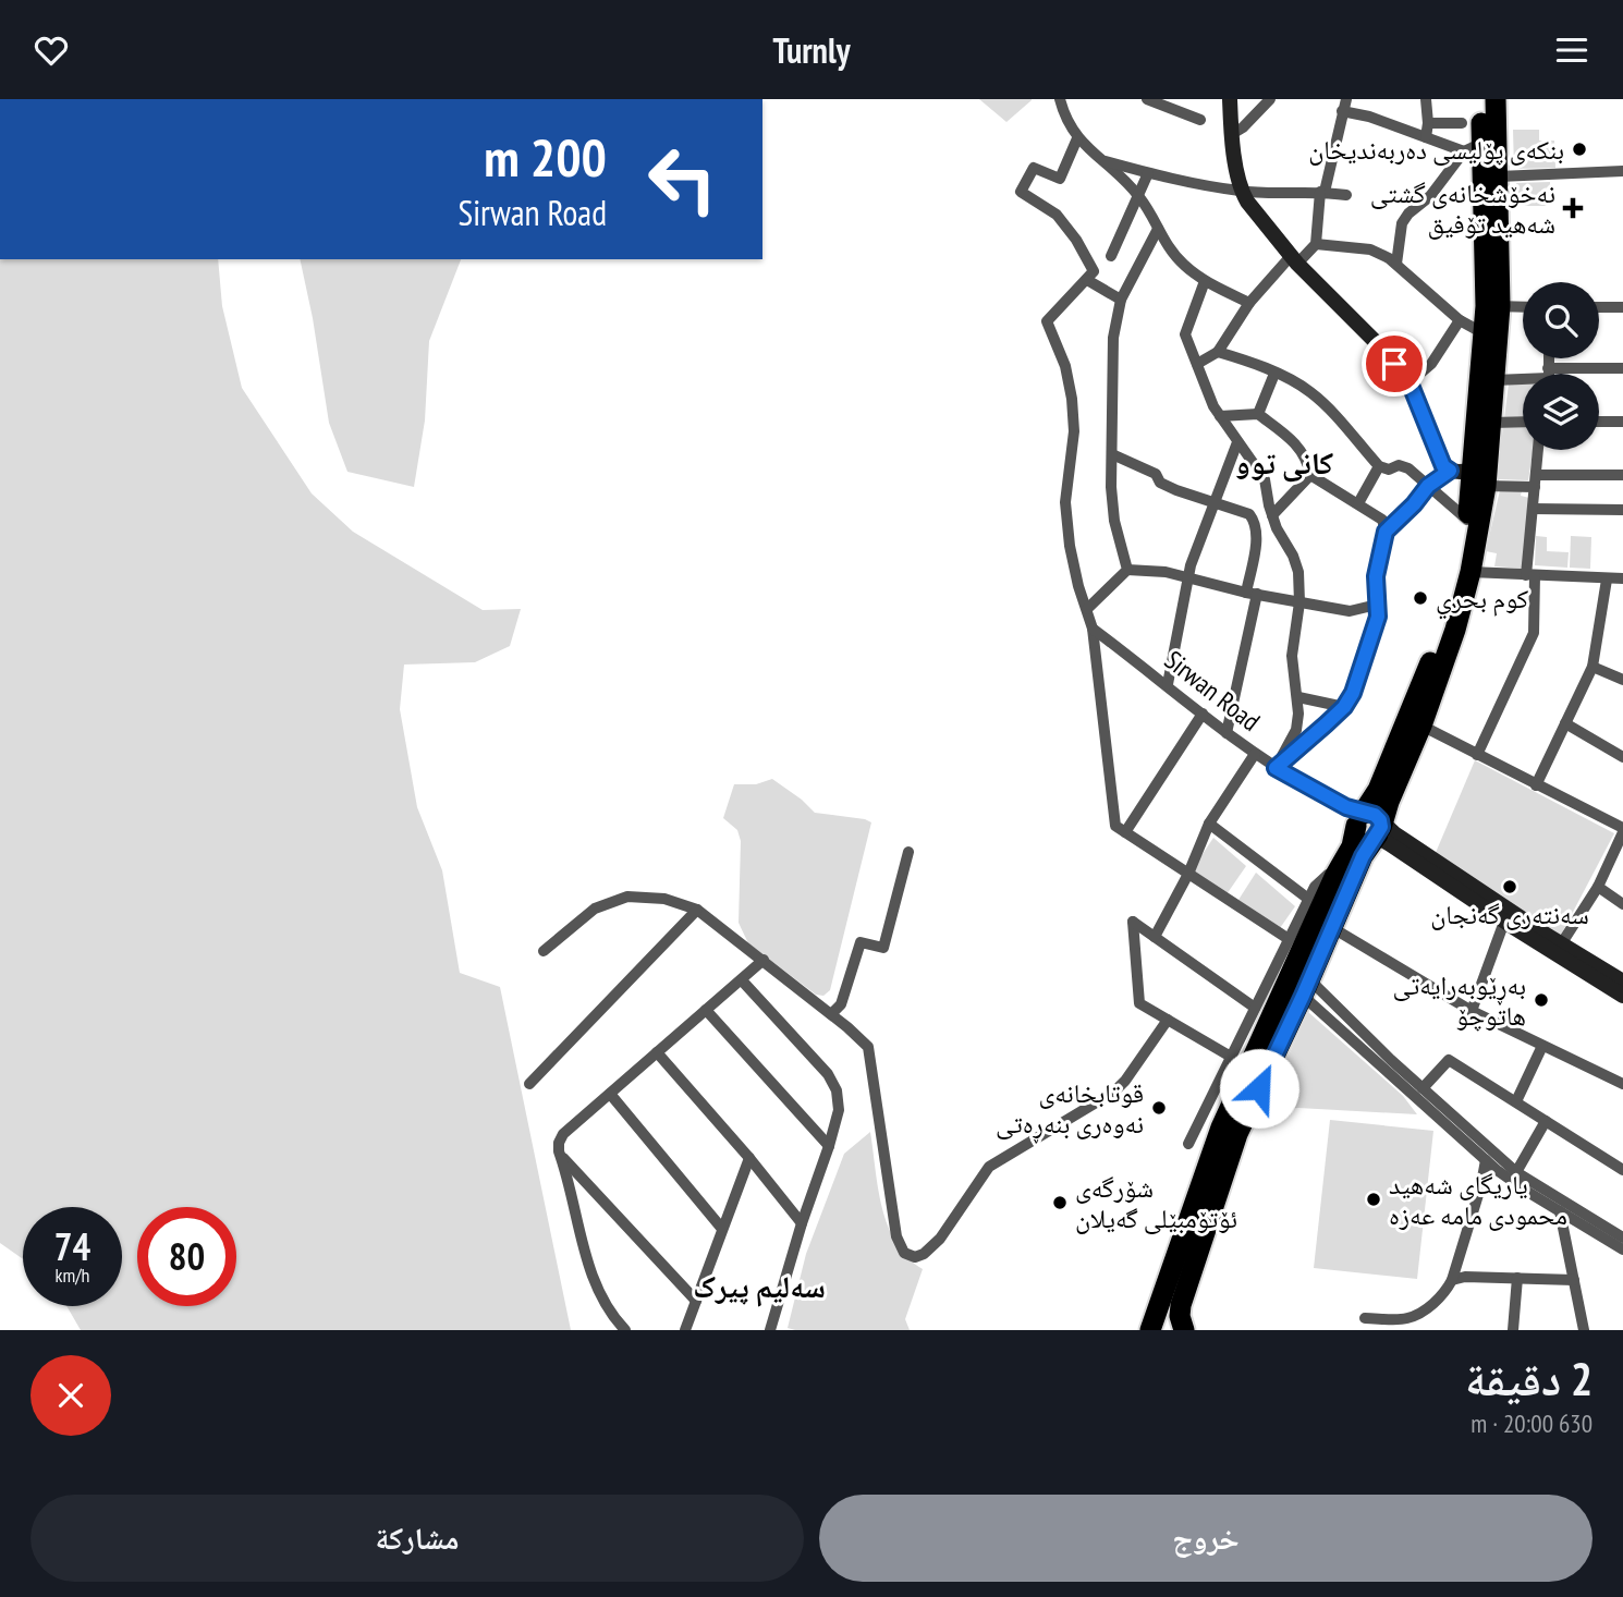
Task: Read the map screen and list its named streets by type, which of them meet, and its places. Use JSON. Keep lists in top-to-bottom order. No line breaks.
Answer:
{"streets":{"street":["Sirwan Road"]},"districts":["کانی توو","سەلیم پیرک"],"places":{"other":["بنکەی پۆلیسی دەربەندیخان","کوم بحري","سەنتەری گەنجان","بەڕێوبەرایەتی هاتوچۆ","قوتابخانەی نەوەری بنەڕەتی","یاریگاى شه‌هید محمودى مامه‌ عه‌زه","شۆرگه‌ى ئۆتۆمبێلى گه‌یلان"],"health":["نەخۆشخانەی گشتی شەهید تۆفیق"]},"page":{"header":"Turnly","turn":["200 m","Sirwan Road"],"speed":"74 km/h","limit":"80","heading":["2 دقيقة","630 m · 20:00"],"buttons":["خروج","مشاركة"]}}
